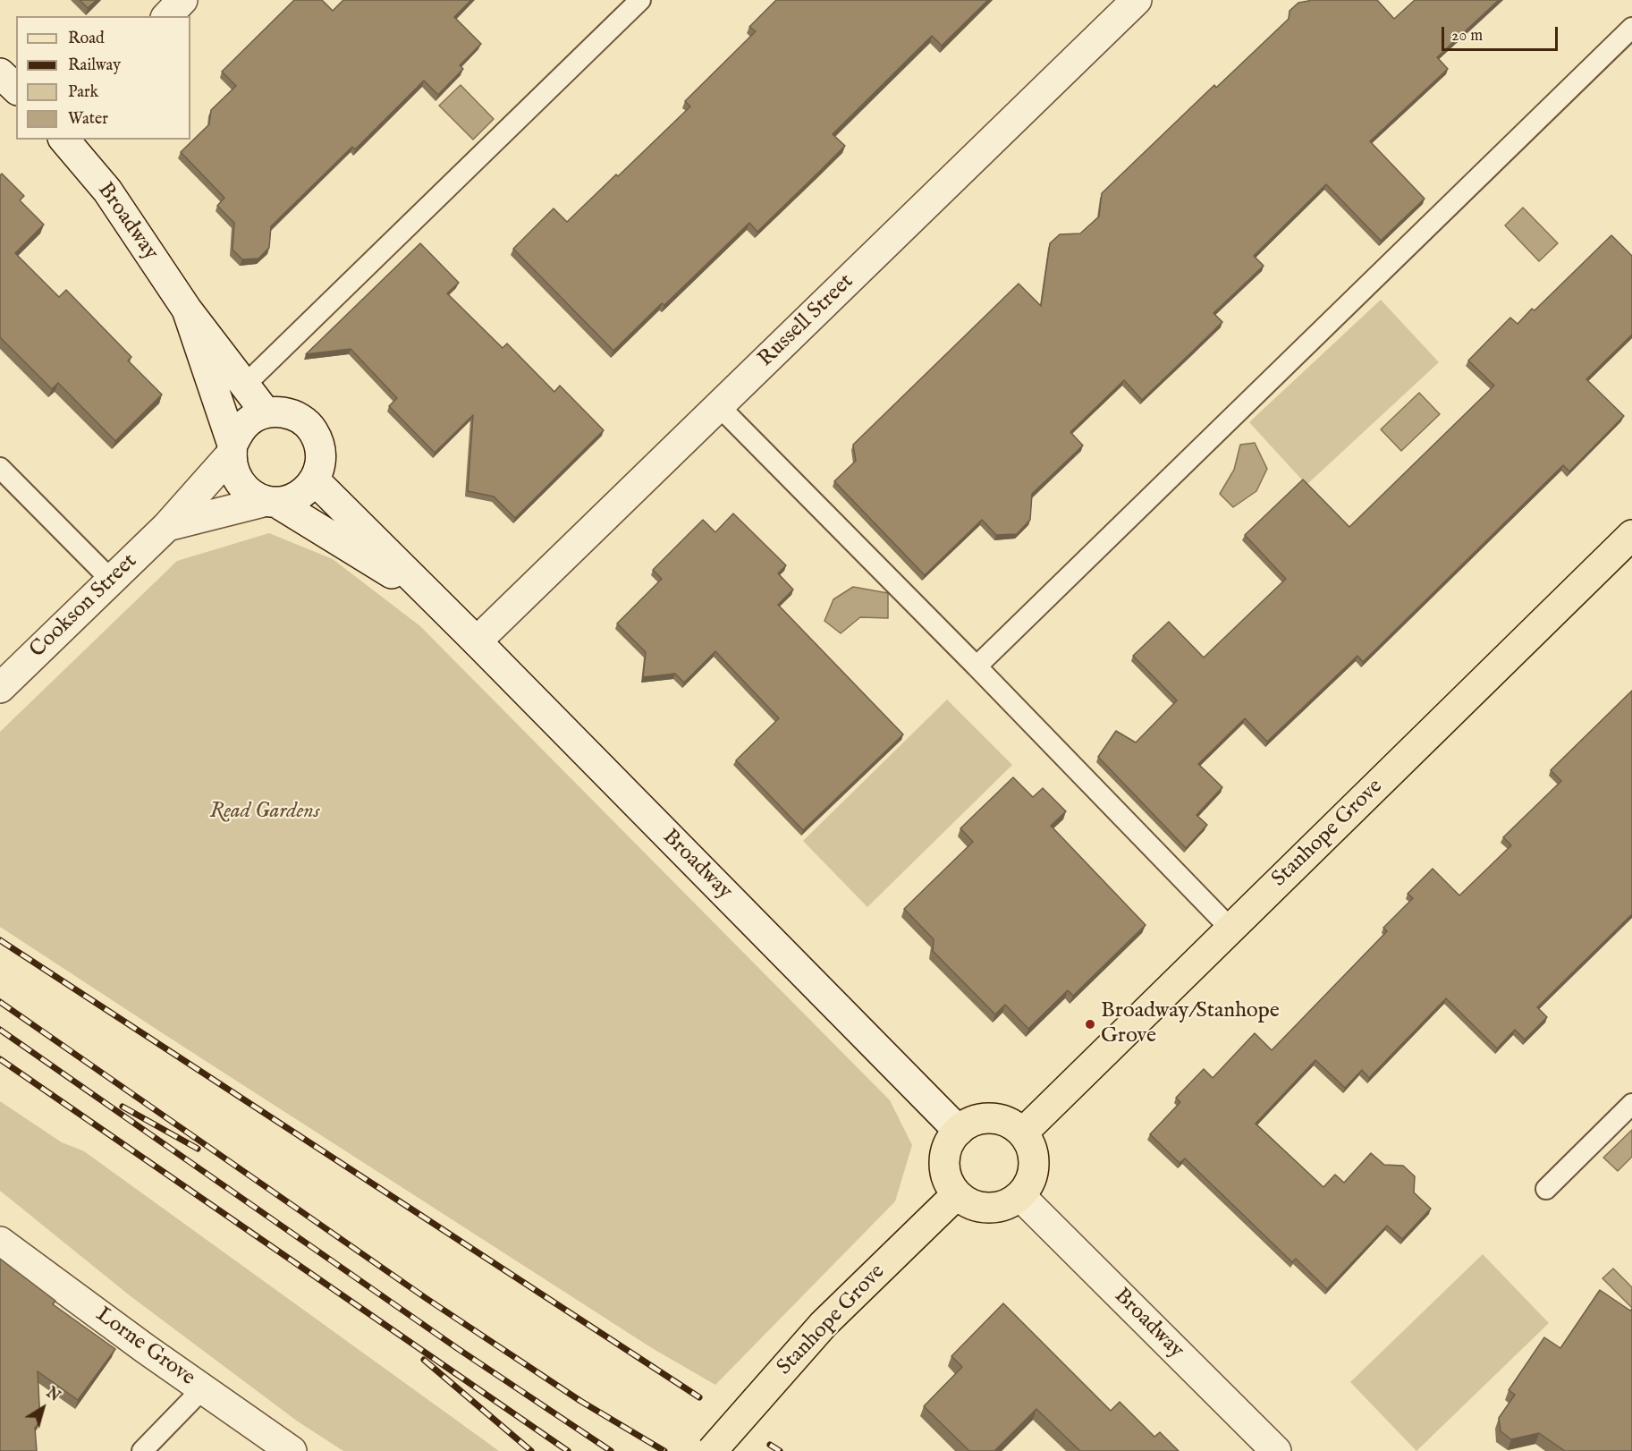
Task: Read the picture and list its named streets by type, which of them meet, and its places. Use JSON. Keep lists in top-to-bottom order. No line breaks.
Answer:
{"streets":{"main road":["Stanhope Grove"],"street":["Broadway","Russell Street","Cookson Street","Lorne Grove"]},"crossings":[["Broadway","Russell Street"],["Broadway","Cookson Street"],["Broadway","Stanhope Grove"]],"parks":["Read Gardens"],"places":["Broadway/Stanhope Grove"],"legend":["Road","Railway","Park","Water"],"scale_bar":"20 m","north":"top right"}
